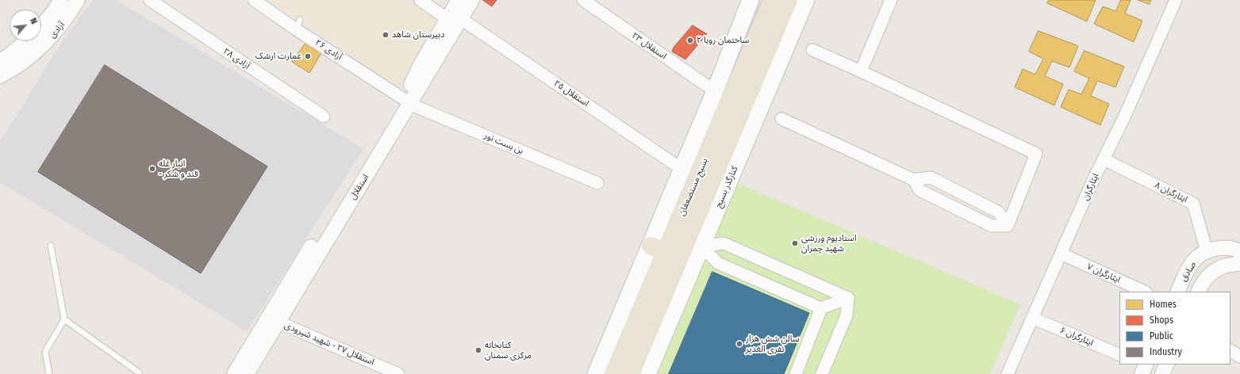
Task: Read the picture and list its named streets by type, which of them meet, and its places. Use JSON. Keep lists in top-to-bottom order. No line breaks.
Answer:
{"streets":{"main road":["بسیج مستضعفان","کنارگذر بسیج"],"street":["آزادی","استقلال ۲۳","آزادی ۲۶","آزادی ۲۸","استقلال ۲۵","بن بست نور","استقلال","ایثارگران","ایثارگران ۸","صادق","ایثارگران ۷","ایثارگران ۶","استقلال ۲۷ - شهید شیرودی"]},"crossings":[["آزادی ۲۶","بن بست نور"],["آزادی ۲۶","استقلال"],["استقلال ۲۵","استقلال"],["بن بست نور","استقلال"],["استقلال","استقلال ۲۷ - شهید شیرودی"],["ایثارگران","ایثارگران ۸"],["ایثارگران","ایثارگران ۷"],["ایثارگران","ایثارگران ۶"],["ایثارگران ۸","صادق"]],"places":["دبیرستان شاهد","ساختمان رویا ۲","عمارت ارشک","انبار غله - قند و شکر","استادیوم ورزشی شهید چمران","سالن شش هزار نفری الغدیر","کتابخانه مرکزی سمنان"],"legend":["Homes","Shops","Public","Industry"],"north":"top right"}
